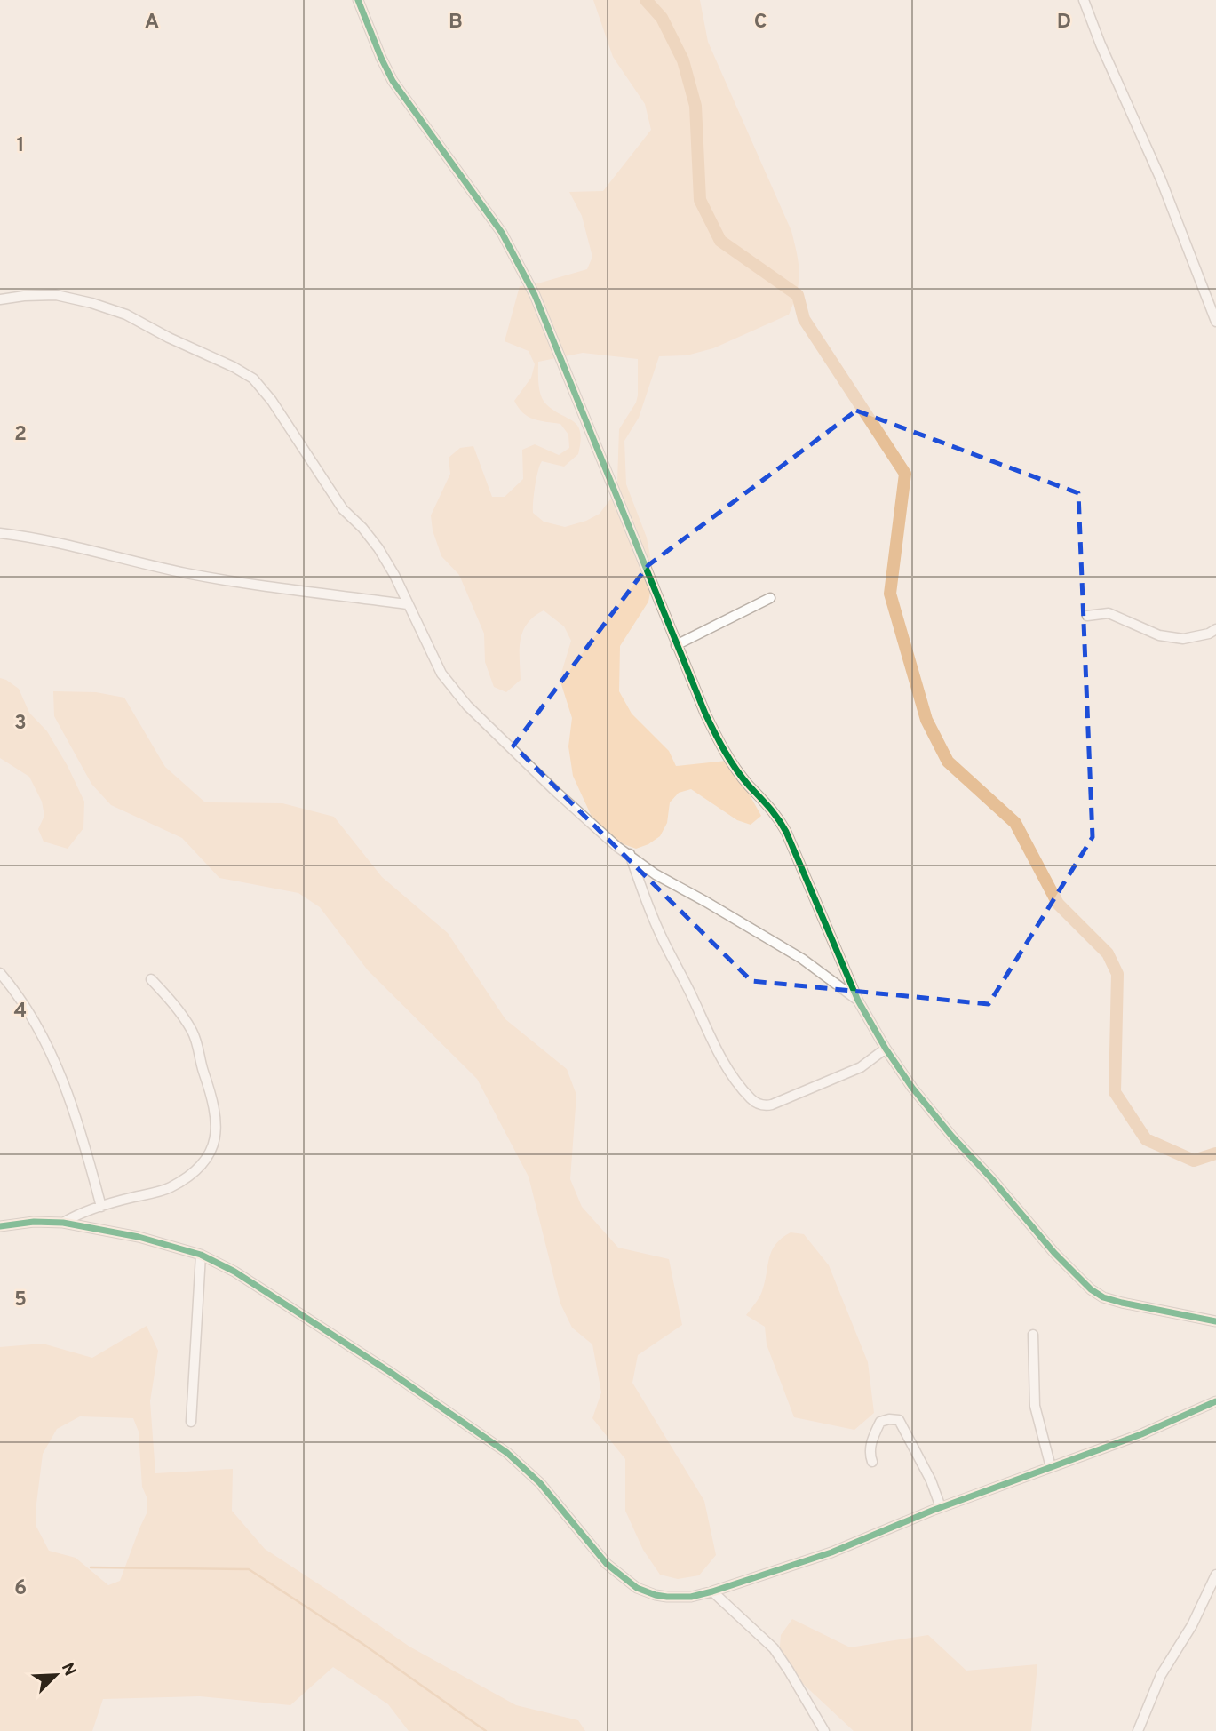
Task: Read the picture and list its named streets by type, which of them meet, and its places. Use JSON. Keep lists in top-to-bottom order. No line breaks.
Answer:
{"north":"top right","grid":{"columns":["A","B","C","D"],"rows":["1","2","3","4","5","6"]}}
